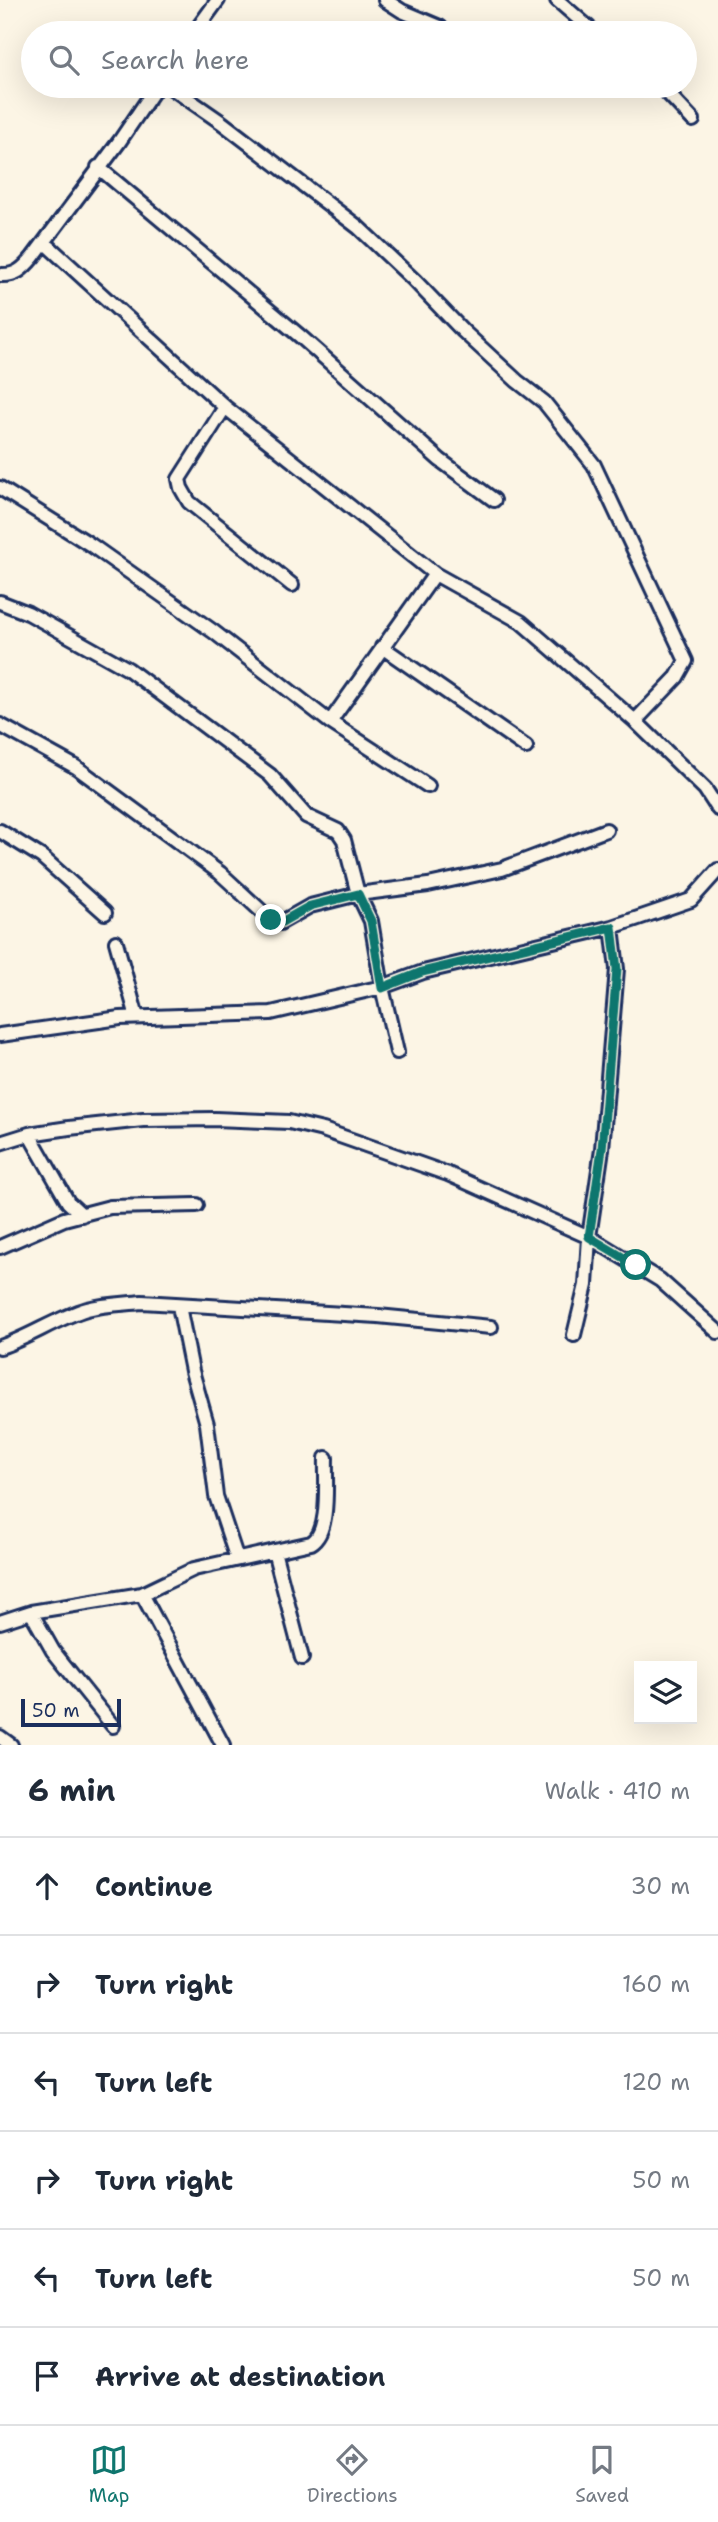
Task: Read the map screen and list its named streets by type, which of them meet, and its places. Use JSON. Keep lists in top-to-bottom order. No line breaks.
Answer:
{"scale_bar":"50 m","page":{"search":"Search here","scale":"50 m","heading":["6 min","Walk · 410 m"],"list":[["Continue","30 m"],["Turn right","160 m"],["Turn left","120 m"],["Turn right","50 m"],["Turn left","50 m"],"Arrive at destination"],"nav":["Map","Directions","Saved"]}}
